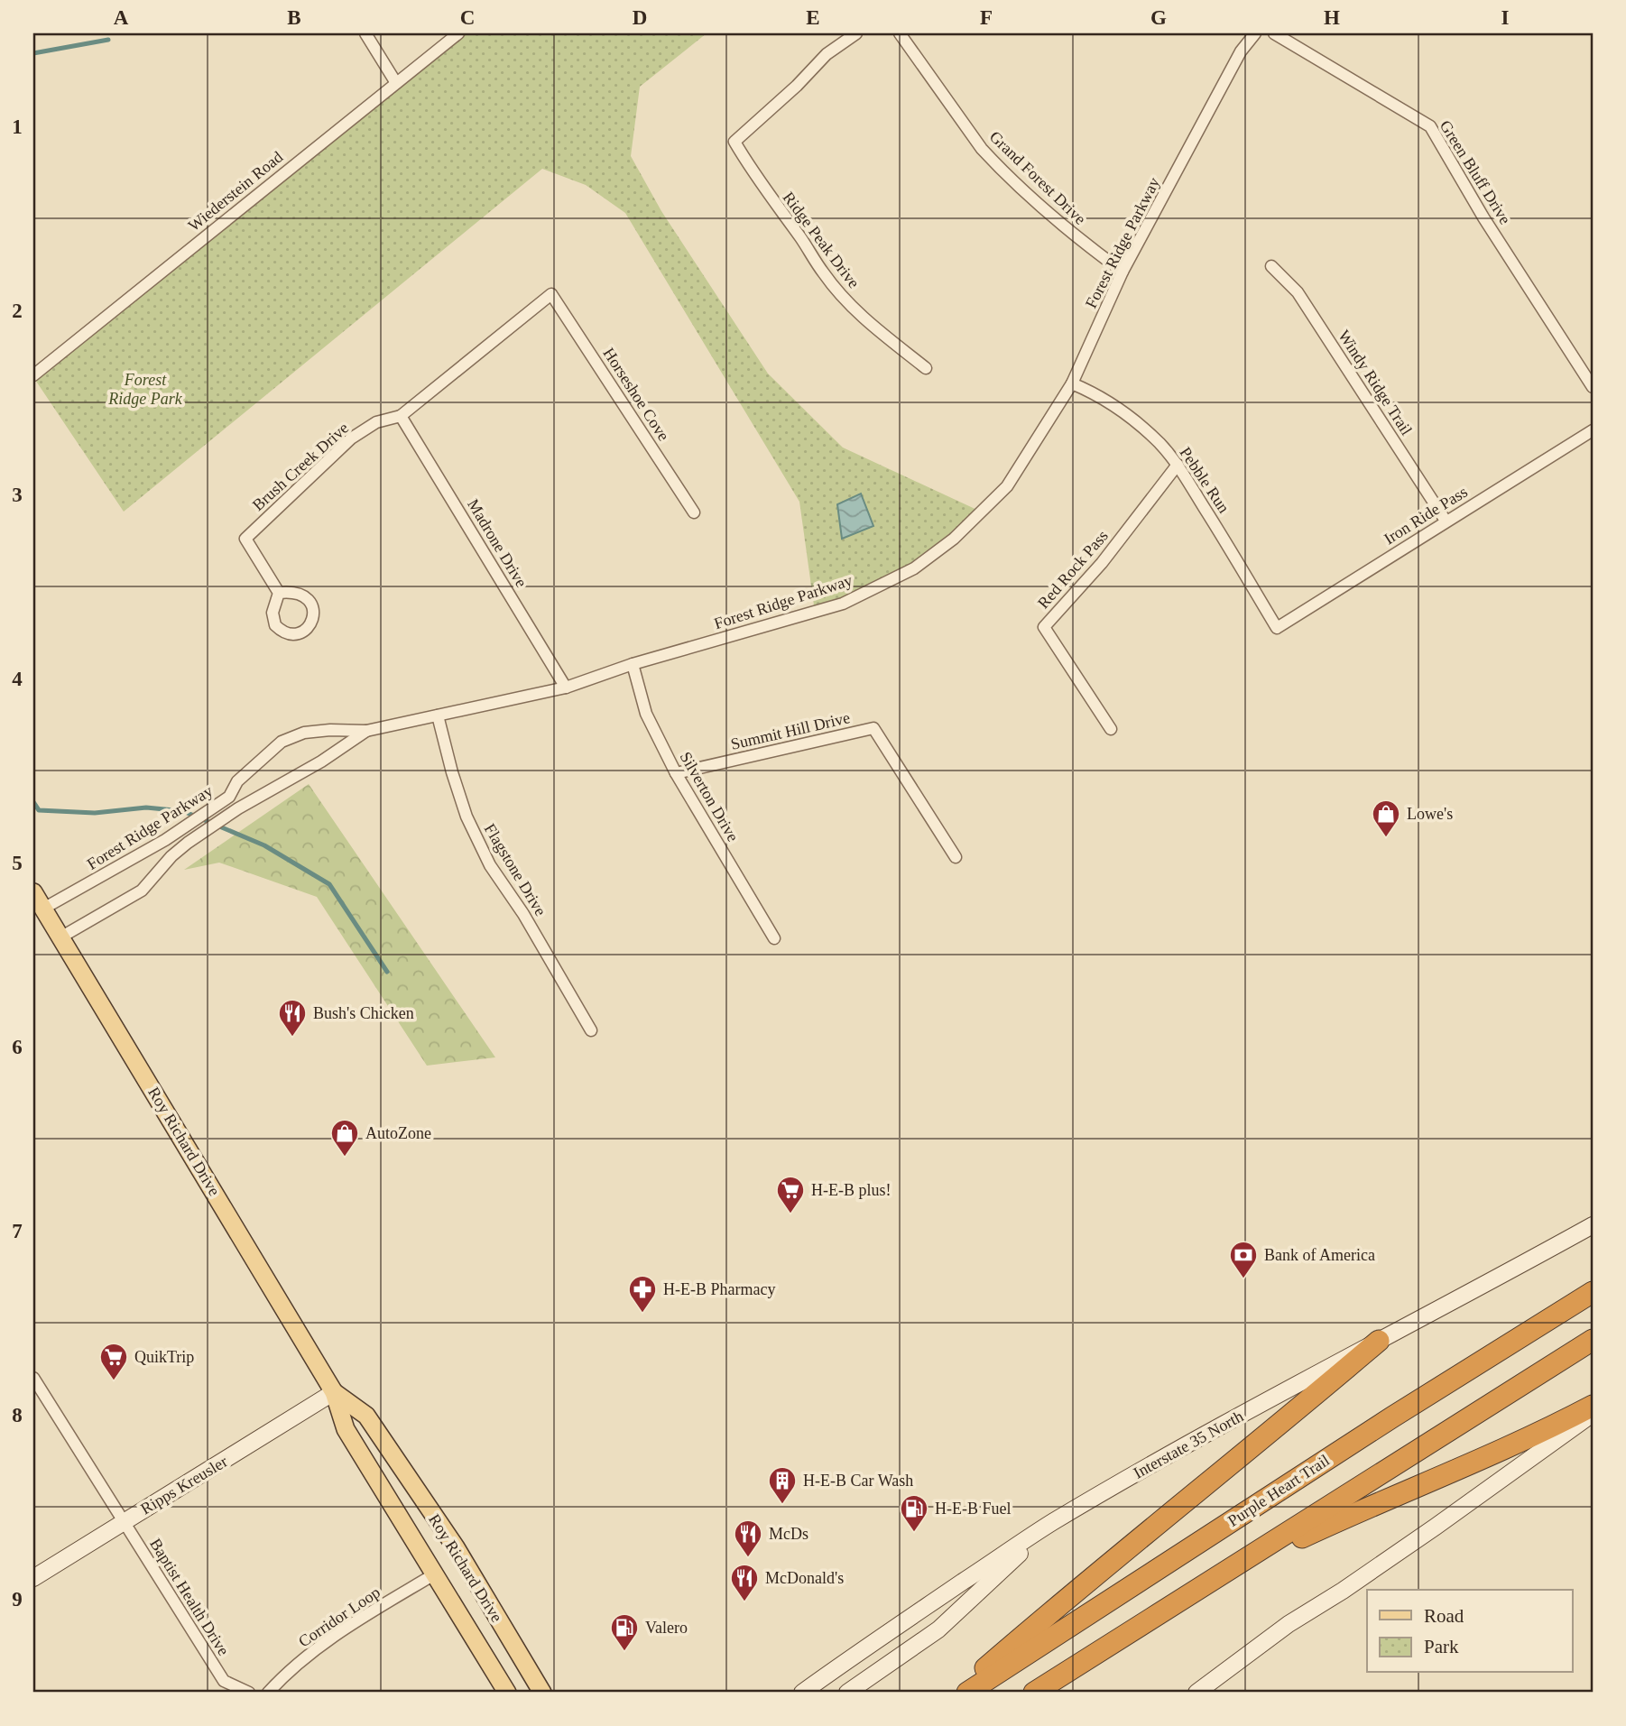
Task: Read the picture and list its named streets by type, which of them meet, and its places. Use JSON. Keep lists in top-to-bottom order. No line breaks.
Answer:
{"streets":{"highway":["Purple Heart Trail"],"main road":["Roy Richard Drive","Interstate 35 North","Ripps Kreusler"],"street":["Green Bluff Drive","Grand Forest Drive","Wiederstein Road","Ridge Peak Drive","Forest Ridge Parkway","Windy Ridge Trail","Horseshoe Cove","Brush Creek Drive","Pebble Run","Iron Ride Pass","Madrone Drive","Red Rock Pass","Summit Hill Drive","Silverton Drive","Flagstone Drive","Baptist Health Drive","Corridor Loop"]},"crossings":[["Grand Forest Drive","Forest Ridge Parkway"],["Forest Ridge Parkway","Pebble Run"],["Forest Ridge Parkway","Madrone Drive"],["Forest Ridge Parkway","Silverton Drive"],["Forest Ridge Parkway","Flagstone Drive"],["Forest Ridge Parkway","Roy Richard Drive"],["Windy Ridge Trail","Iron Ride Pass"],["Horseshoe Cove","Brush Creek Drive"],["Brush Creek Drive","Madrone Drive"],["Pebble Run","Iron Ride Pass"],["Pebble Run","Red Rock Pass"],["Summit Hill Drive","Silverton Drive"],["Roy Richard Drive","Ripps Kreusler"],["Roy Richard Drive","Corridor Loop"],["Ripps Kreusler","Baptist Health Drive"]],"parks":["Forest Ridge Park"],"places":{"shop":["Lowe's","AutoZone"],"restaurant":["Bush's Chicken","McDs","McDonald's"],"supermarket":["H-E-B plus!","QuikTrip"],"bank":["Bank of America"],"pharmacy":["H-E-B Pharmacy"],"building":["H-E-B Car Wash"],"fuel station":["H-E-B Fuel","Valero"]},"legend":["Road","Park"],"grid":{"columns":["A","B","C","D","E","F","G","H","I"],"rows":["1","2","3","4","5","6","7","8","9"]}}
